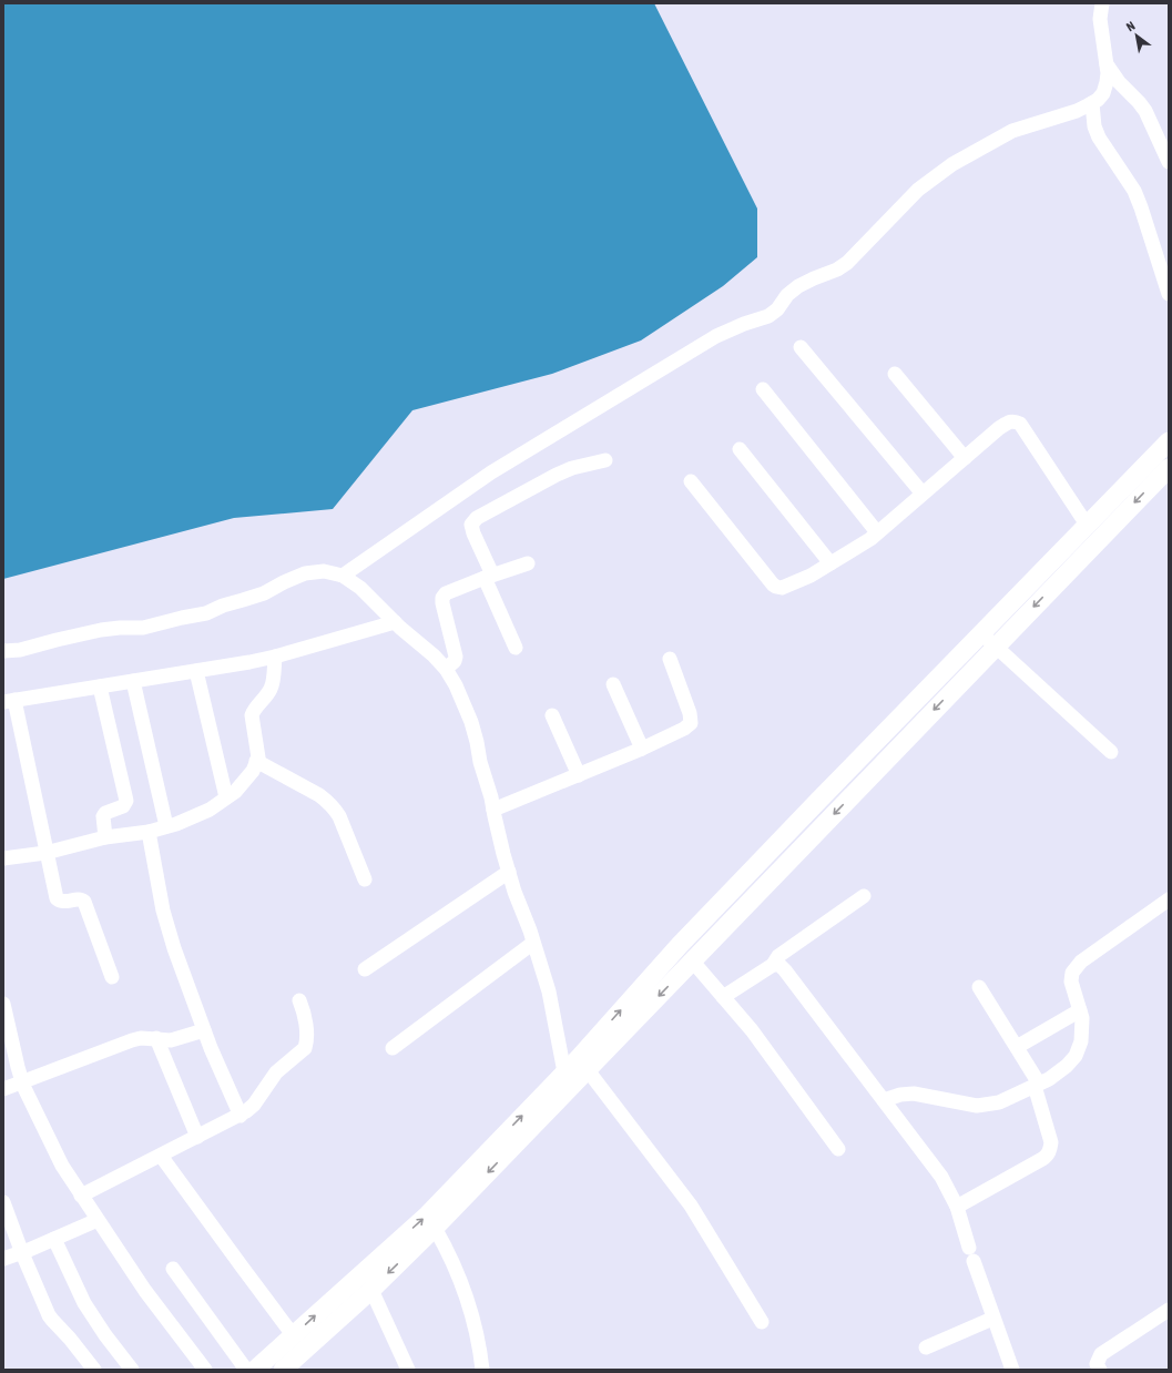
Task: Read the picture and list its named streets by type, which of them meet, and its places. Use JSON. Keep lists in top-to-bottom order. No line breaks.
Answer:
{"north":"top left"}
